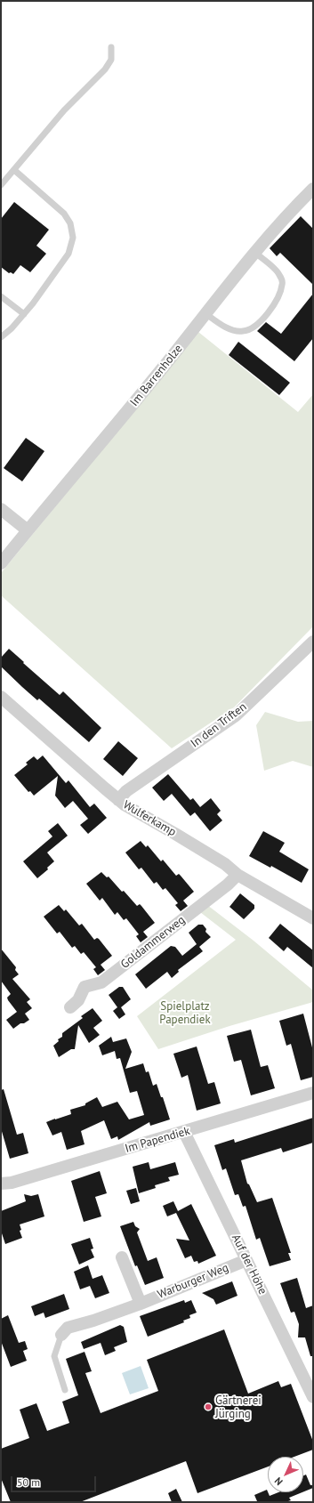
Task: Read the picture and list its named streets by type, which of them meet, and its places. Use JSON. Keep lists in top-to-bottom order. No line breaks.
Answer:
{"streets":{"street":["Im Barrenholze","In den Triften","Wulferkamp","Goldammerweg","Im Papendiek","Auf der Höhe","Warburger Weg"]},"crossings":[["In den Triften","Wulferkamp"],["Wulferkamp","Goldammerweg"],["Im Papendiek","Auf der Höhe"],["Auf der Höhe","Warburger Weg"]],"parks":["Spielplatz Papendiek"],"places":["Gärtnerei Jürging"],"scale_bar":"50 m","north":"bottom left"}
